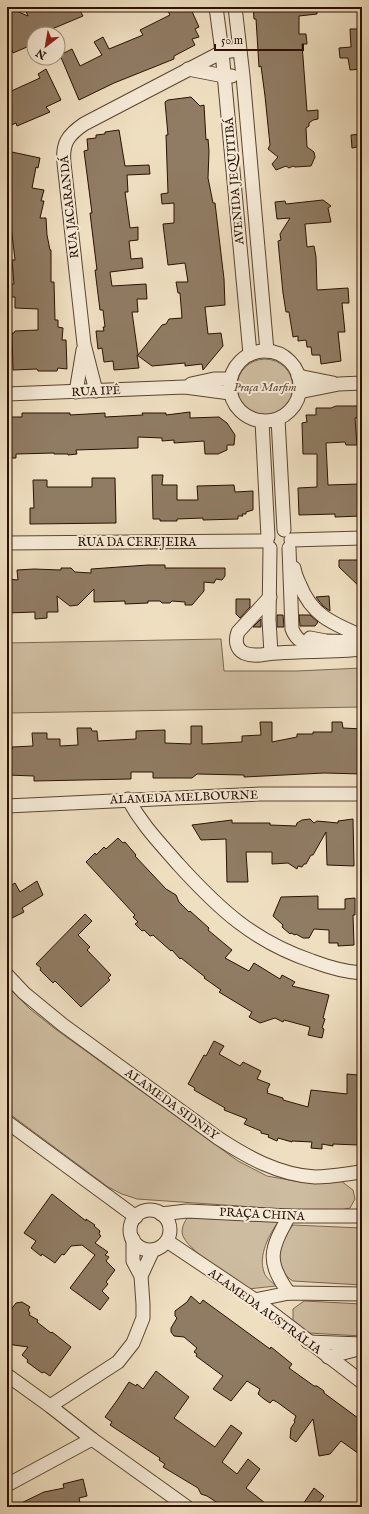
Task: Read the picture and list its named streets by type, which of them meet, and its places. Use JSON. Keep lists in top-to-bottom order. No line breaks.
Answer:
{"streets":{"street":["AVENIDA JEQUITIBÁ","RUA JACARANDÁ","RUA IPÊ","RUA DA CEREJEIRA","ALAMEDA MELBOURNE","ALAMEDA SIDNEY","PRAÇA CHINA","ALAMEDA AUSTRÁLIA"]},"crossings":[["AVENIDA JEQUITIBÁ","RUA JACARANDÁ"],["AVENIDA JEQUITIBÁ","RUA IPÊ"],["RUA JACARANDÁ","RUA IPÊ"],["PRAÇA CHINA","ALAMEDA AUSTRÁLIA"]],"parks":["Praça Marfim"],"scale_bar":"50 m","north":"bottom left"}
